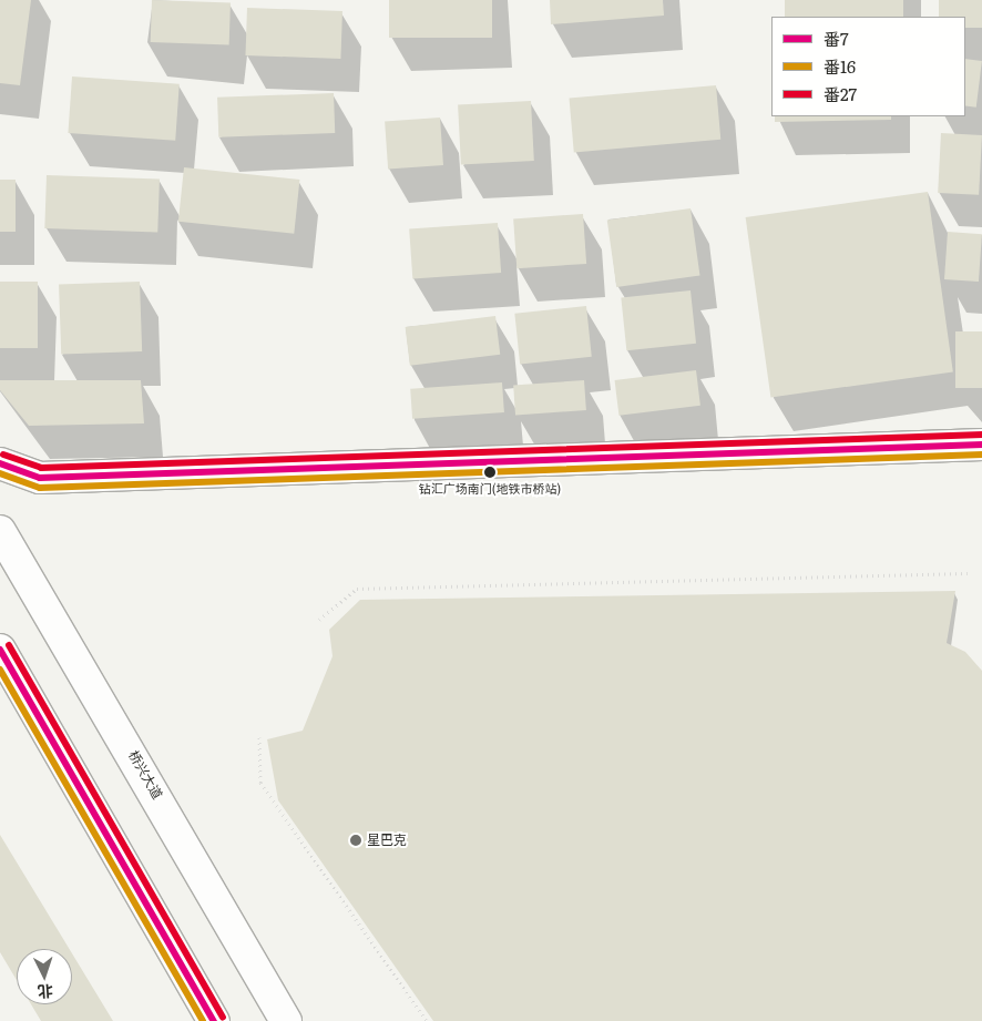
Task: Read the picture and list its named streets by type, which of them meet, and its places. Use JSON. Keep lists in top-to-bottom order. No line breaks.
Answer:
{"streets":{"main road":["桥兴大道"]},"places":["钻汇广场南门(地铁市桥站)","星巴克"],"lines":["transit line 番27","transit line 番7","transit line 番16"],"legend":["番7","番16","番27"],"north":"bottom"}
